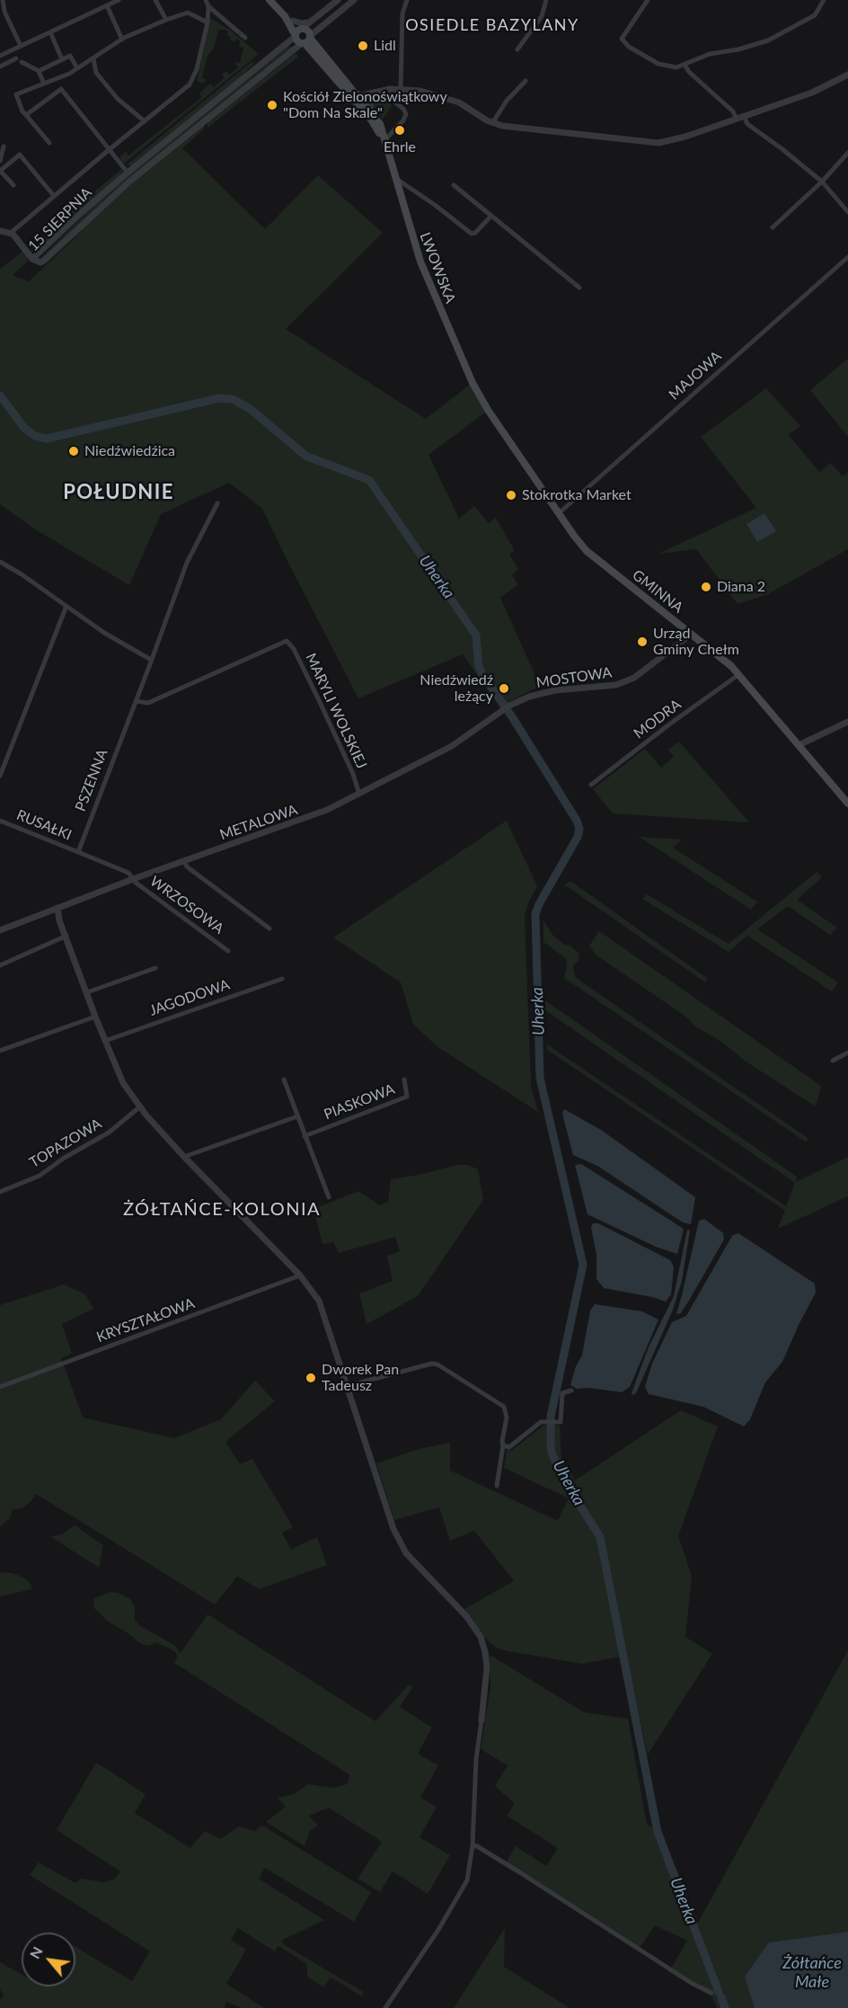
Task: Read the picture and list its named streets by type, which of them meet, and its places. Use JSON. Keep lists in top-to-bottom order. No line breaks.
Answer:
{"streets":{"main road":["LWOWSKA","GMINNA"],"street":["15 SIERPNIA","MAJOWA","MOSTOWA","MARYLI WOLSKIEJ","MODRA","PSZENNA","METALOWA","RUSAŁKI","WRZOSOWA","JAGODOWA","PIASKOWA","TOPAZOWA","KRYSZTAŁOWA"]},"crossings":[["15 SIERPNIA","LWOWSKA"],["LWOWSKA","GMINNA"],["MAJOWA","GMINNA"],["GMINNA","MOSTOWA"],["GMINNA","MODRA"],["MOSTOWA","METALOWA"],["MARYLI WOLSKIEJ","PSZENNA"],["MARYLI WOLSKIEJ","METALOWA"],["PSZENNA","RUSAŁKI"],["METALOWA","WRZOSOWA"]],"districts":["OSIEDLE BAZYLANY","POŁUDNIE","ŻÓŁTAŃCE-KOLONIA"],"water":["Uherka","Żółtańce Małe"],"places":["Lidl","Kościół Zielonoświątkowy \"Dom Na Skale\"","Ehrle","Niedźwiedźica","Stokrotka Market","Diana 2","Urząd Gminy Chełm","Niedźwiedź leżący","Dworek Pan Tadeusz"],"north":"top left"}
